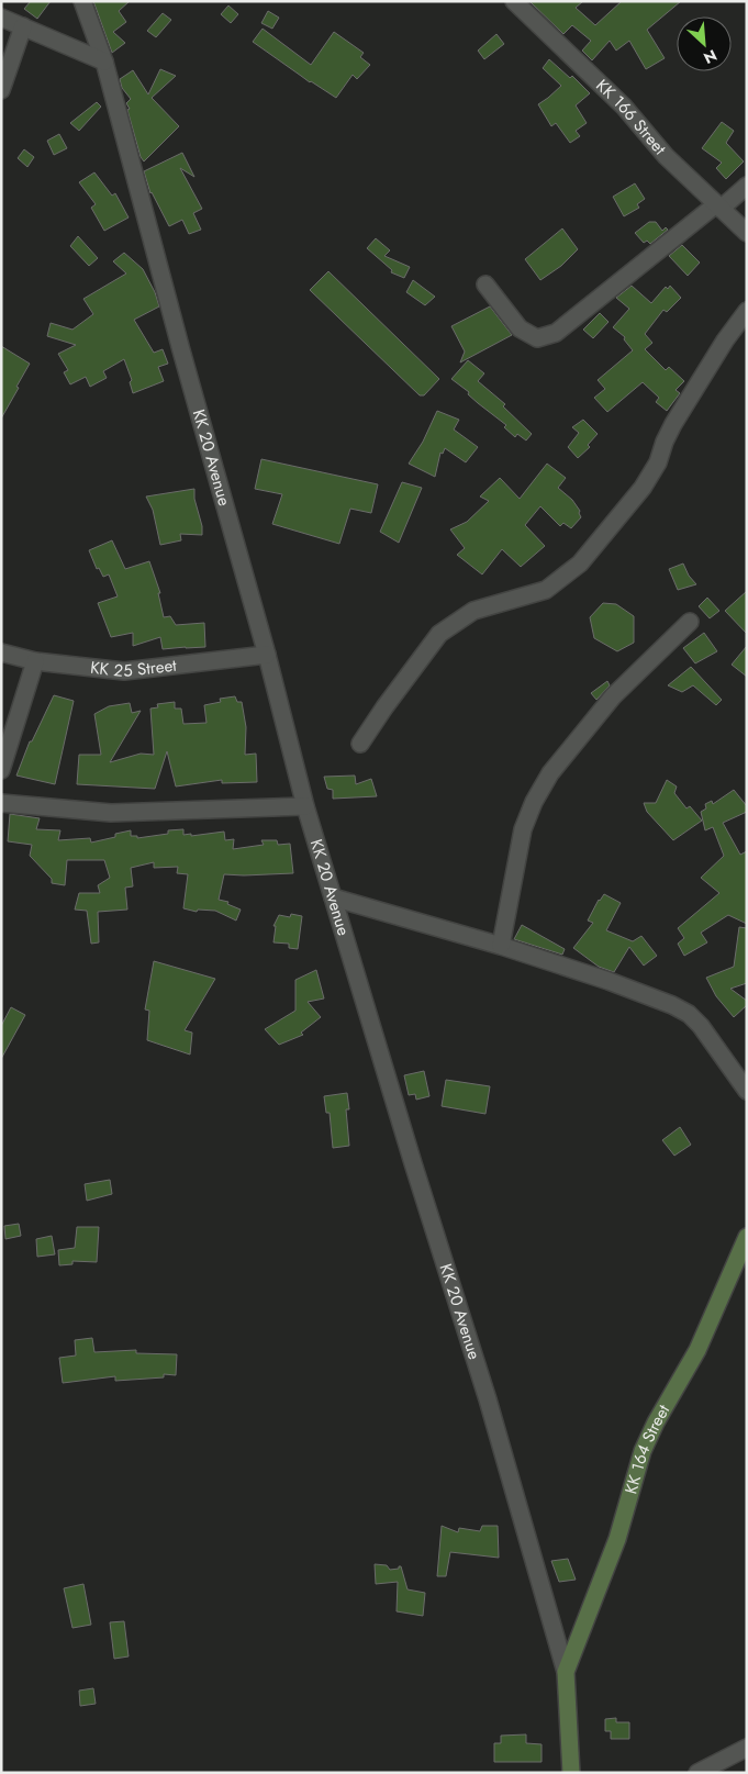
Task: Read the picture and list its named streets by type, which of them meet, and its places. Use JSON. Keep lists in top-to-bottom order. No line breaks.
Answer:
{"streets":{"main road":["KK 20 Avenue","KK 164 Street"],"street":["KK 166 Street","KK 25 Street"]},"crossings":[["KK 20 Avenue","KK 25 Street"],["KK 20 Avenue","KK 164 Street"]],"north":"bottom right"}
